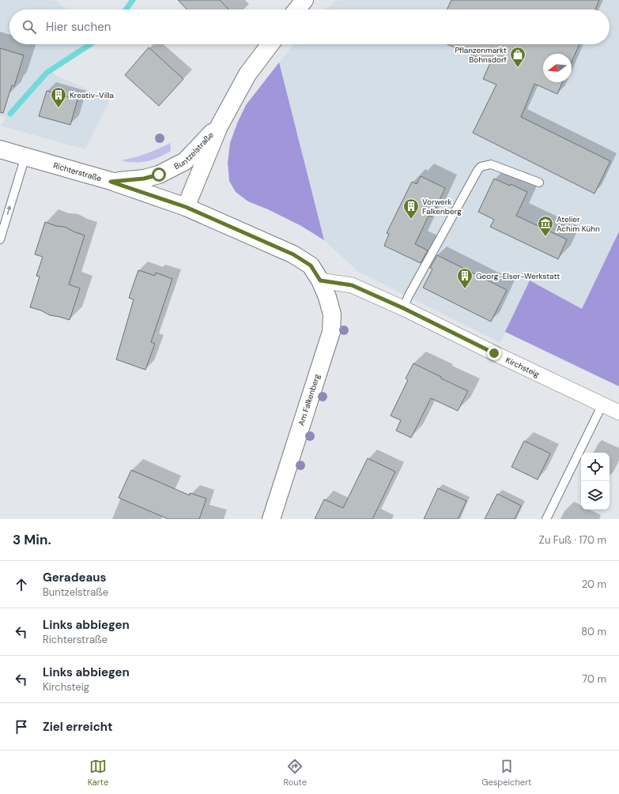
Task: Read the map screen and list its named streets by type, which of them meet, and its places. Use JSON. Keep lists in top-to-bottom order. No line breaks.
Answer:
{"streets":{"street":["Buntzelstraße","Richterstraße","Kirchsteig","Am Falkenberg"]},"crossings":[["Buntzelstraße","Richterstraße"],["Richterstraße","Kirchsteig"],["Richterstraße","Am Falkenberg"],["Kirchsteig","Am Falkenberg"]],"places":{"shop":["Pflanzenmarkt Bohnsdorf"],"building":["Kreativ-Villa","Vorwerk Falkenberg","Georg-Elser-Werkstatt"],"museum":["Atelier Achim Kühn"]},"north":"left","page":{"search":"Hier suchen","heading":["3 Min.","Zu Fuß · 170 m"],"list":[["Geradeaus","Buntzelstraße","20 m"],["Links abbiegen","Richterstraße","80 m"],["Links abbiegen","Kirchsteig","70 m"],"Ziel erreicht"],"nav":["Karte","Route","Gespeichert"]}}
